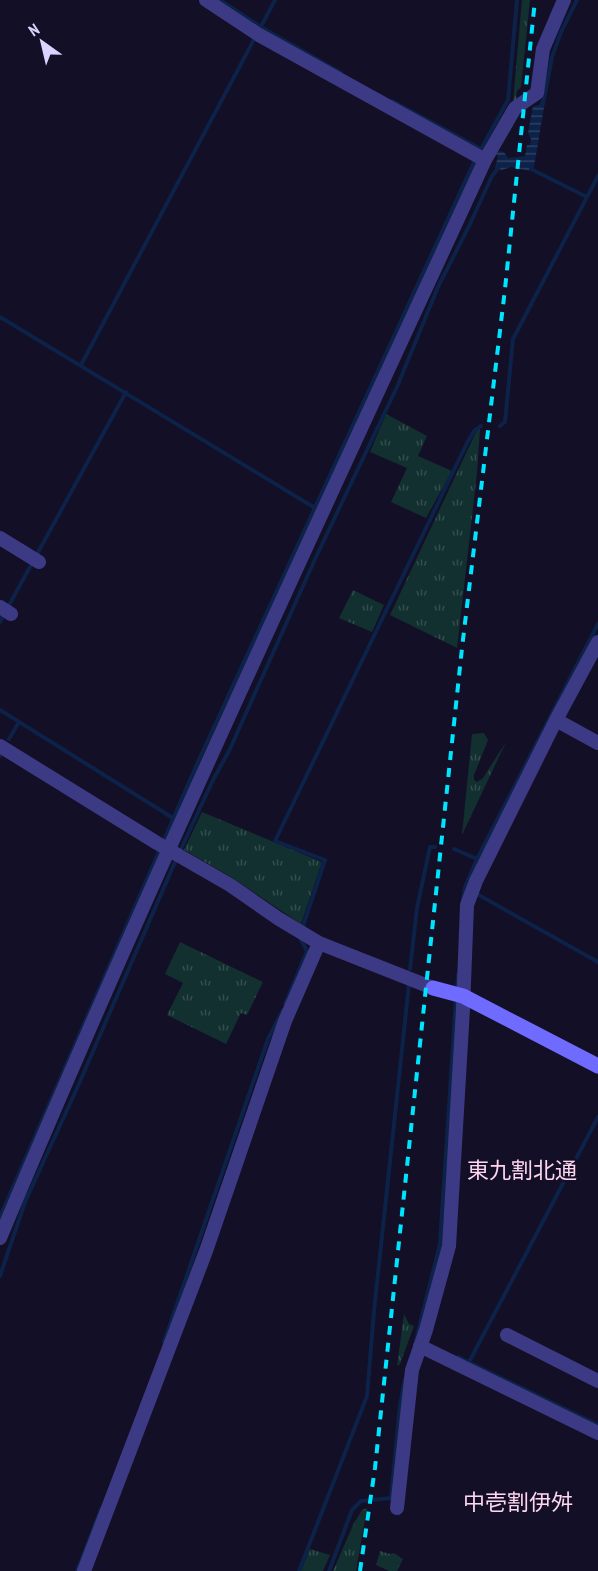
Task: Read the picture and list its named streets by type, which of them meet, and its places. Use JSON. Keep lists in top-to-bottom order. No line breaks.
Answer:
{"districts":["東九割北通","中壱割伊舛"],"north":"top left"}
